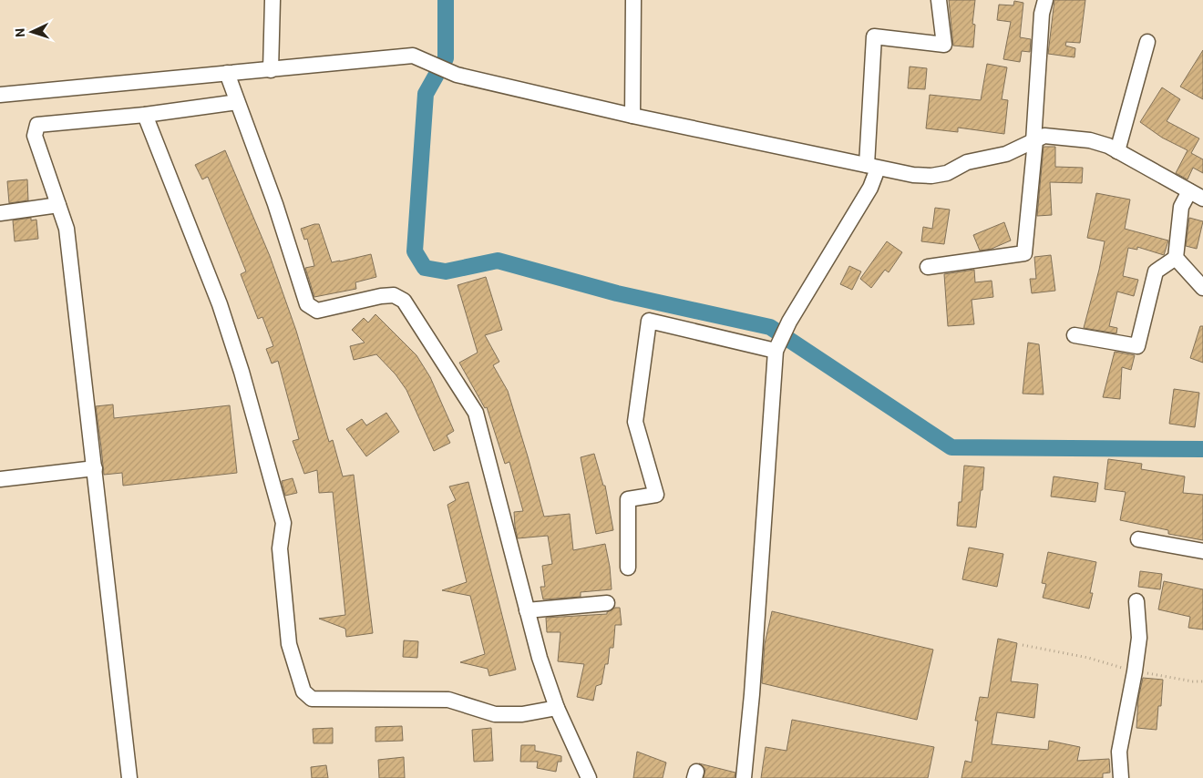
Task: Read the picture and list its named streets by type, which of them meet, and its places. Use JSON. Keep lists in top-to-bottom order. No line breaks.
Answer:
{"north":"left"}
